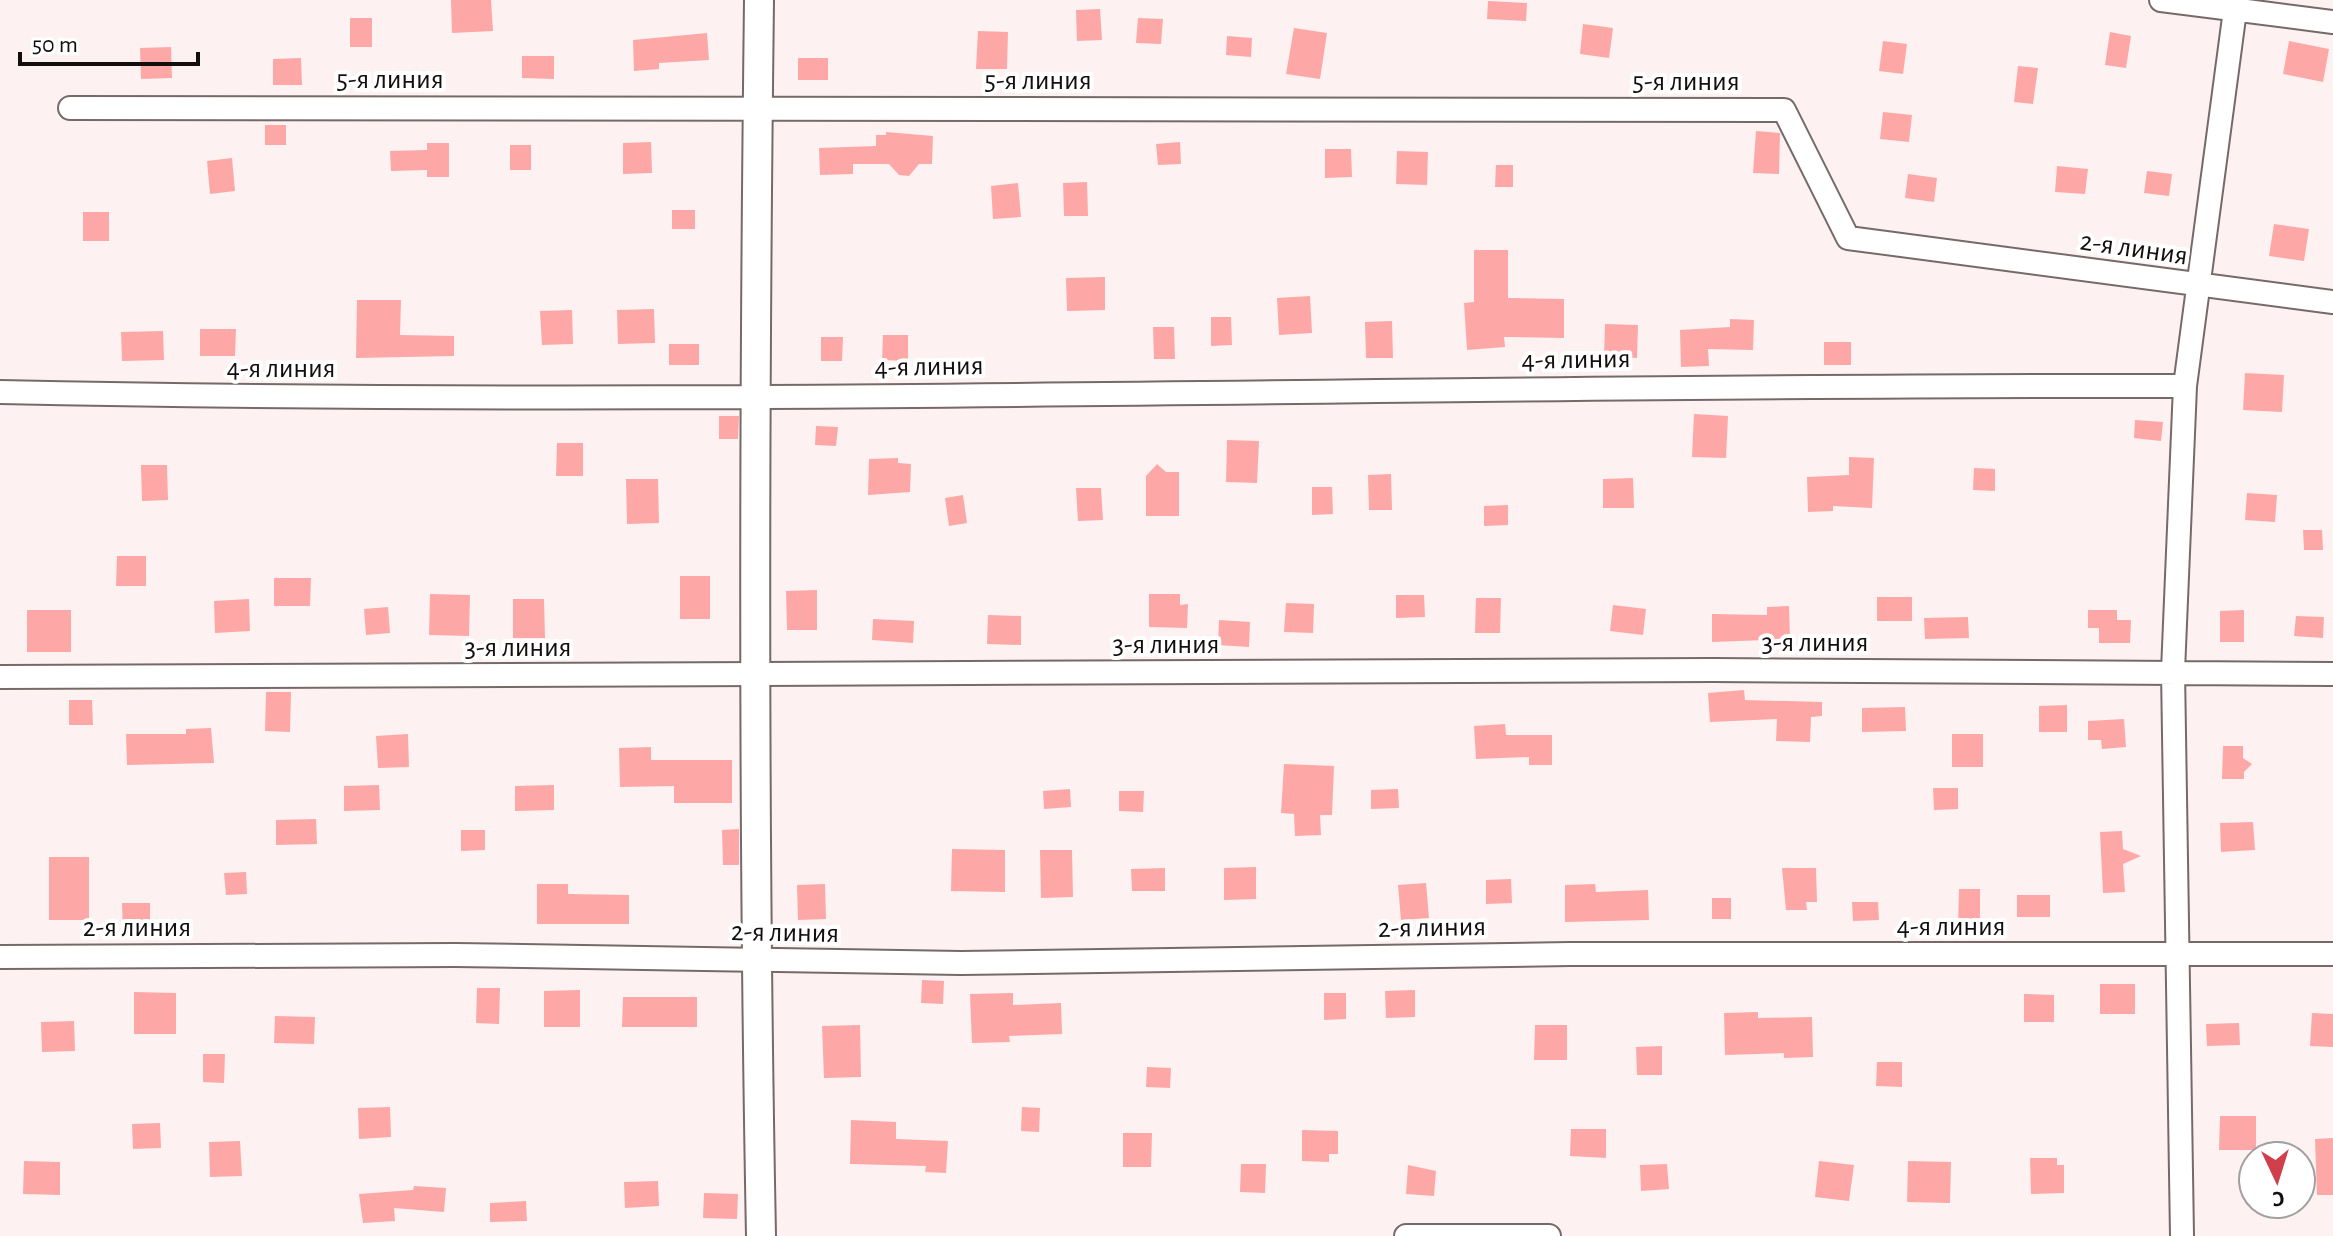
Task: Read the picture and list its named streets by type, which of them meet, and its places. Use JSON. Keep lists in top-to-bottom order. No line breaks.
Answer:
{"streets":{"street":["5-я линия","2-я линия","4-я линия","3-я линия"]},"crossings":[["5-я линия","2-я линия"],["2-я линия","4-я линия"]],"scale_bar":"50 m","north":"bottom"}
